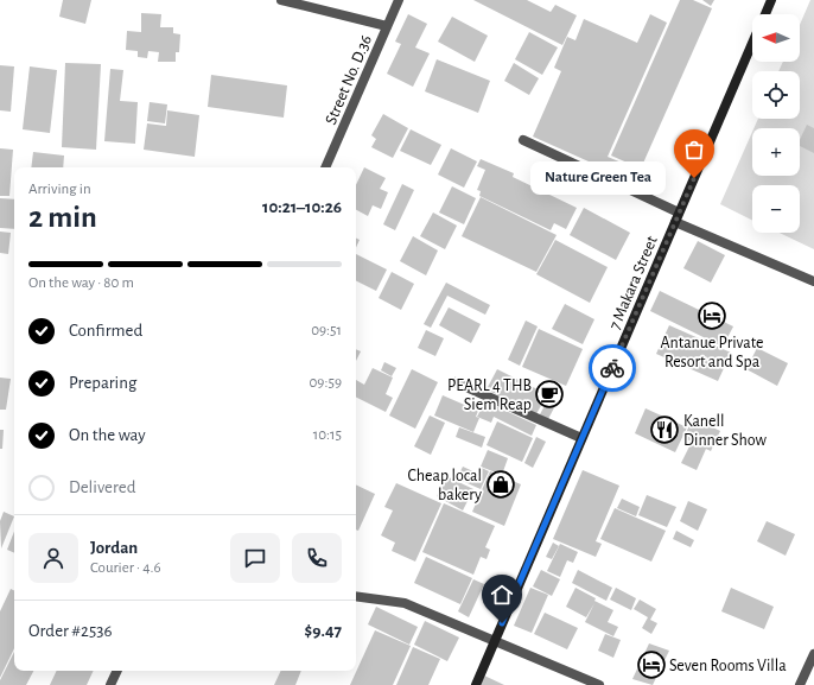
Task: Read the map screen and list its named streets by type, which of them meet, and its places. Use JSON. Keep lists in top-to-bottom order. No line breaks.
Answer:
{"streets":{"main road":["7 Makara Street"],"street":["Street No. D.36"]},"places":{"other":["Nature Green Tea"],"hotel":["Antanue Private Resort and Spa","Seven Rooms Villa"],"cafe":["PEARL 4 THB Siem Reap"],"restaurant":["Kanell Dinner Show"],"shop":["Cheap local bakery"]},"north":"left","page":{"map_buttons":["+","−"],"bubble":"Nature Green Tea","heading":["2 min","Arriving in","10:21–10:26"],"panel":["Jordan","Courier · 4.6","Order #2536","$9.47"],"bar":"On the way · 80 m","list":[["Confirmed","09:51"],["Preparing","09:59"],["On the way","10:15"],"Delivered"]}}
